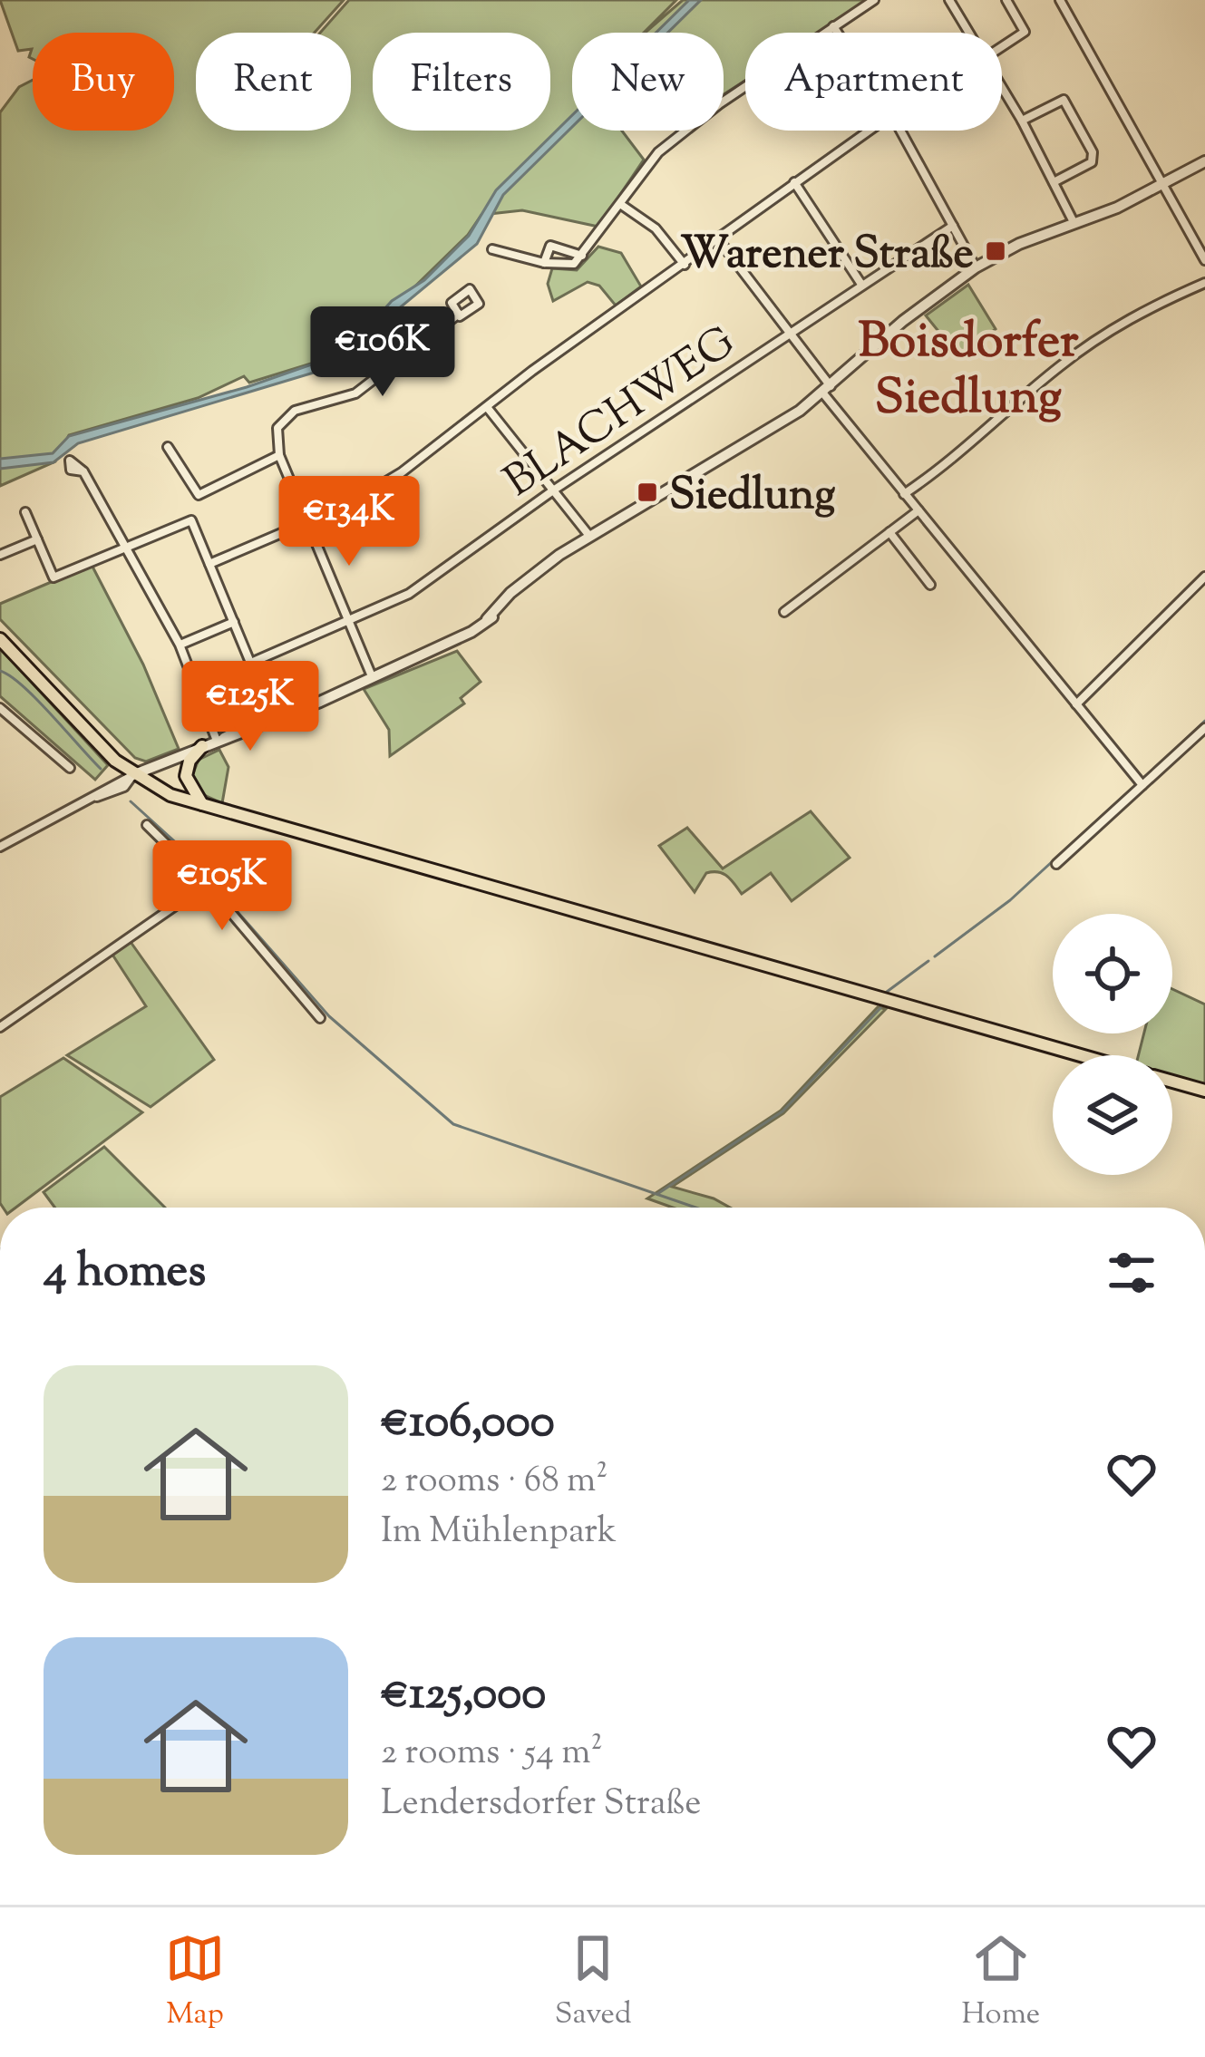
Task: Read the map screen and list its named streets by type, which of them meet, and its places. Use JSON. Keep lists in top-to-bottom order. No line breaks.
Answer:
{"streets":{"street":["BLACHWEG"]},"districts":["Boisdorfer Siedlung"],"places":{"transit":["Warener Straße","Siedlung"]},"page":{"chip":["Buy","Rent","Filters","New","Apartment"],"price":["€106K","€134K","€125K","€105K"],"heading":"4 homes","list":[{"name":"€106,000","note":"2 rooms · 68 m² · Im Mühlenpark"},{"name":"€125,000","note":"2 rooms · 54 m² · Lendersdorfer Straße"}],"tabs":["Map","Saved","Home"]}}
